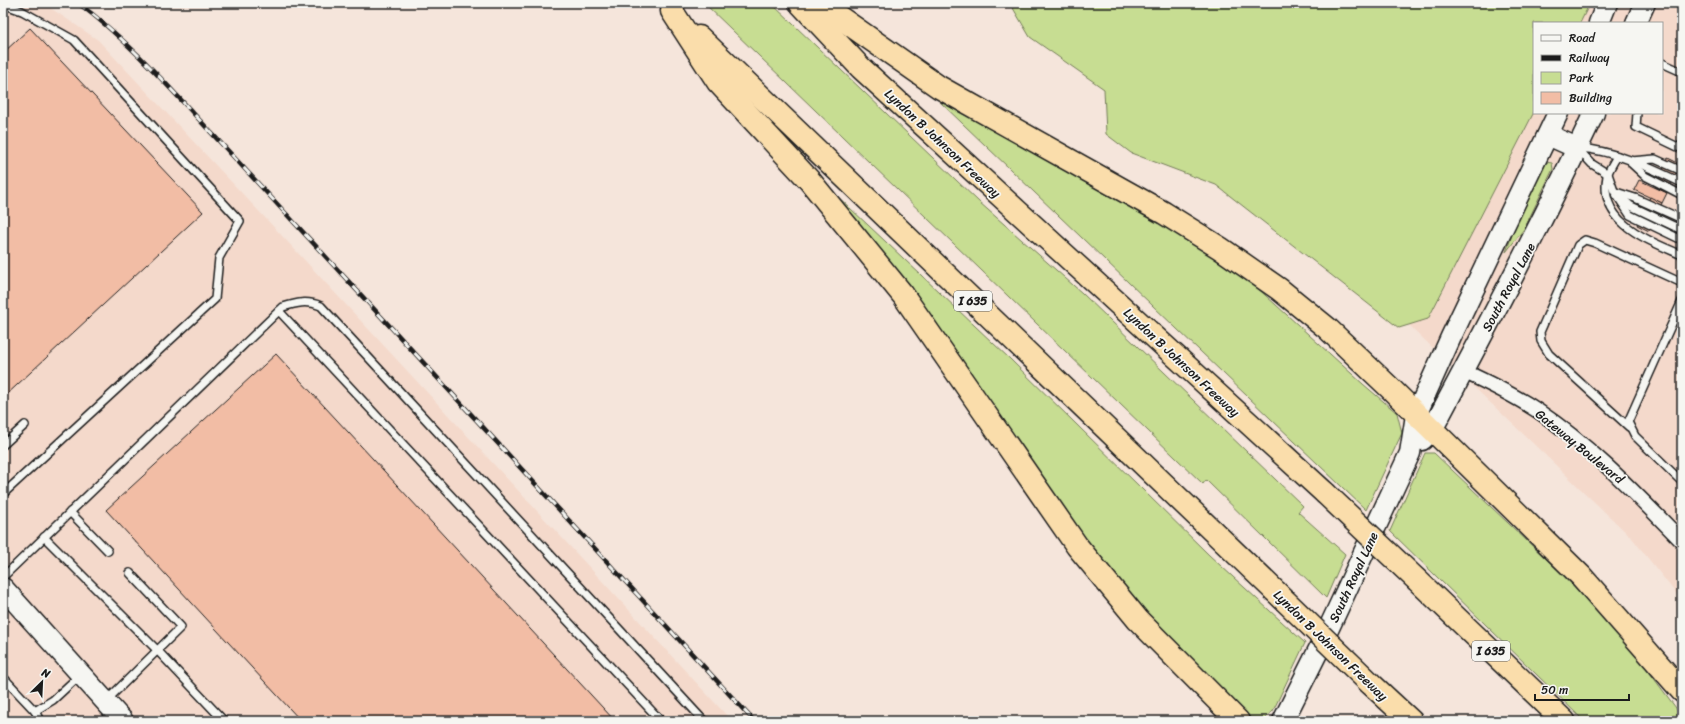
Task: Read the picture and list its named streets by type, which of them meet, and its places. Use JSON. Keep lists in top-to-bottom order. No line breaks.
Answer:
{"streets":{"highway":["Lyndon B Johnson Freeway","I 635"],"main road":["South Royal Lane"],"street":["Gateway Boulevard"]},"crossings":[["South Royal Lane","Gateway Boulevard"]],"legend":["Road","Railway","Park","Building"],"scale_bar":"50 m","north":"top right"}
